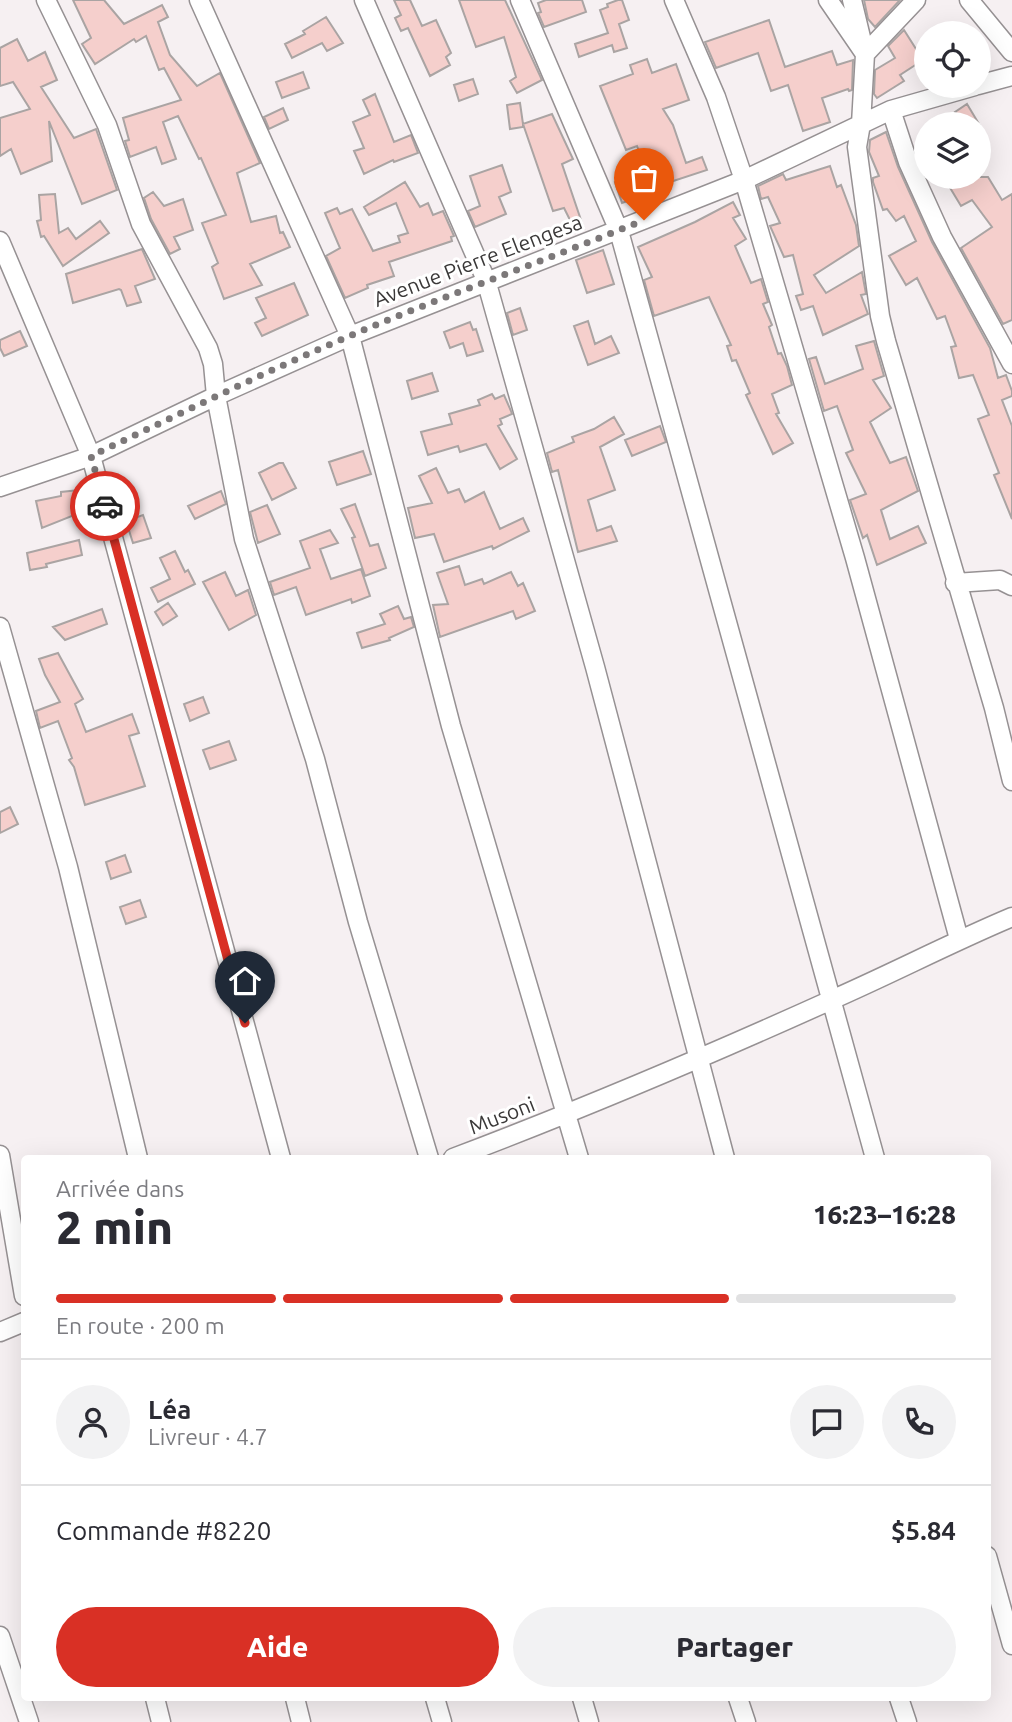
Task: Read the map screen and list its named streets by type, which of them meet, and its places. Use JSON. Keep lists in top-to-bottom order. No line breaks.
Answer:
{"streets":{"street":["Avenue Pierre Elengesa","Musoni"]},"page":{"heading":["2 min","Arrivée dans","16:23–16:28"],"panel":["Léa","Livreur · 4.7","Commande #8220","$5.84"],"bar":"En route · 200 m","buttons":["Aide","Partager"]}}
